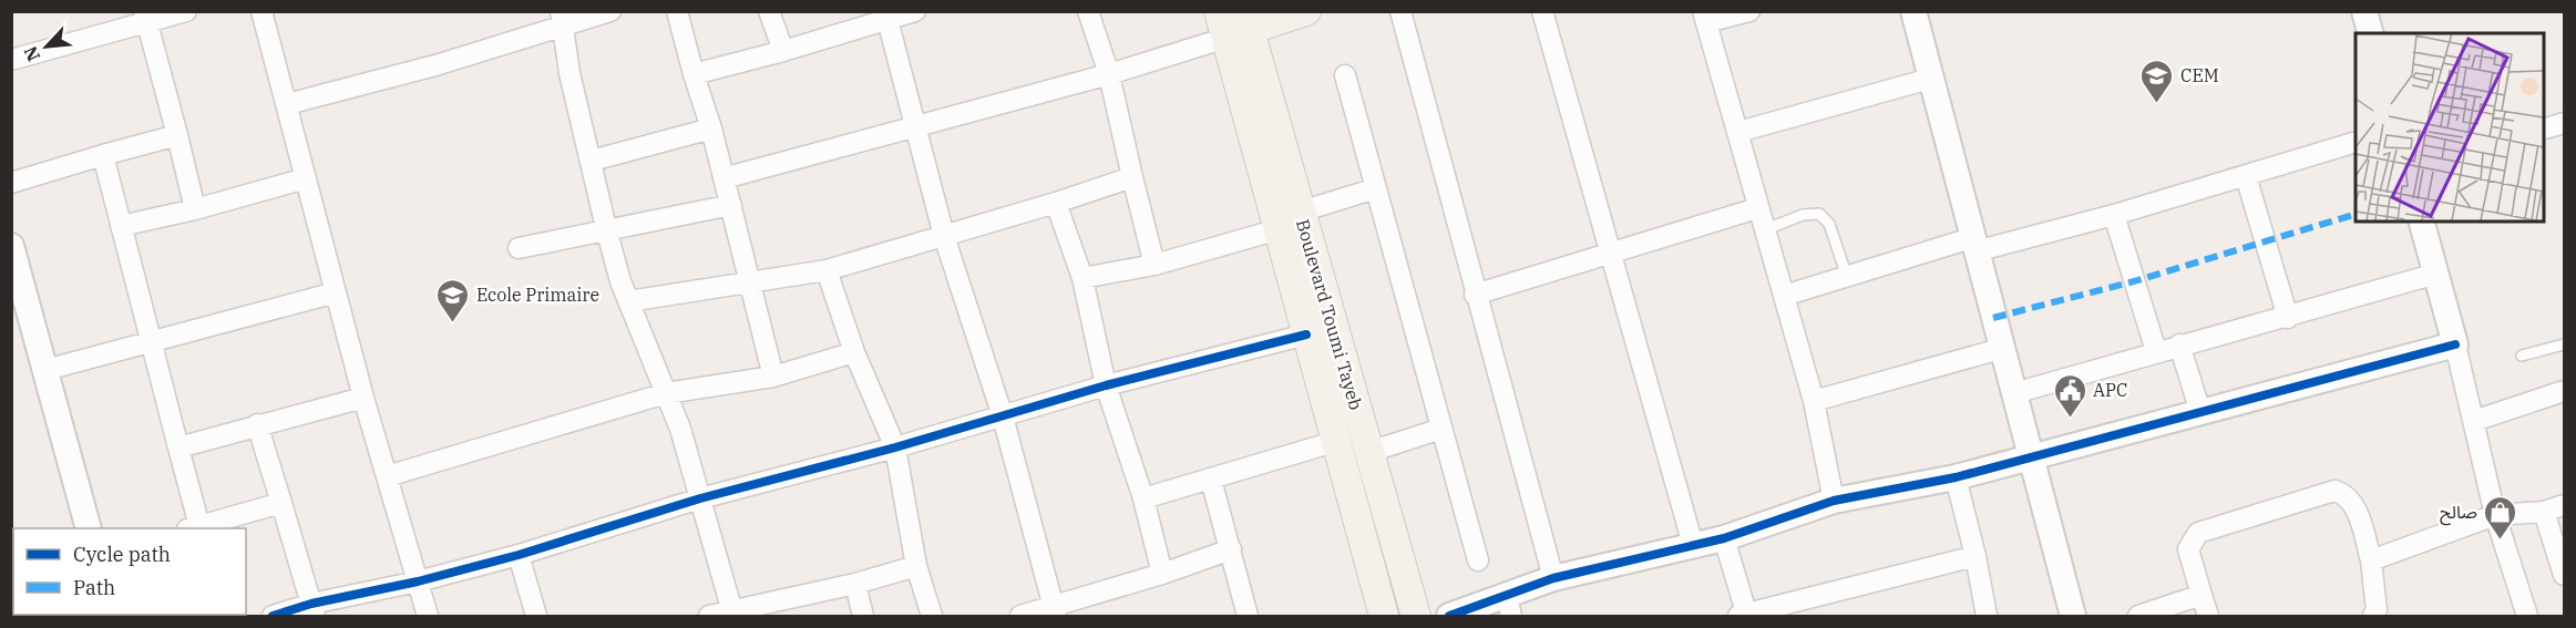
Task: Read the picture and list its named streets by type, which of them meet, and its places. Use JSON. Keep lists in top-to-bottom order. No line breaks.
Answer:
{"streets":{"main road":["Boulevard Toumi Tayeb"]},"places":{"school or university":["CEM","Ecole Primaire"],"public building":["APC"],"shop":["صالح"]},"legend":["Cycle path","Path"],"north":"bottom left"}
